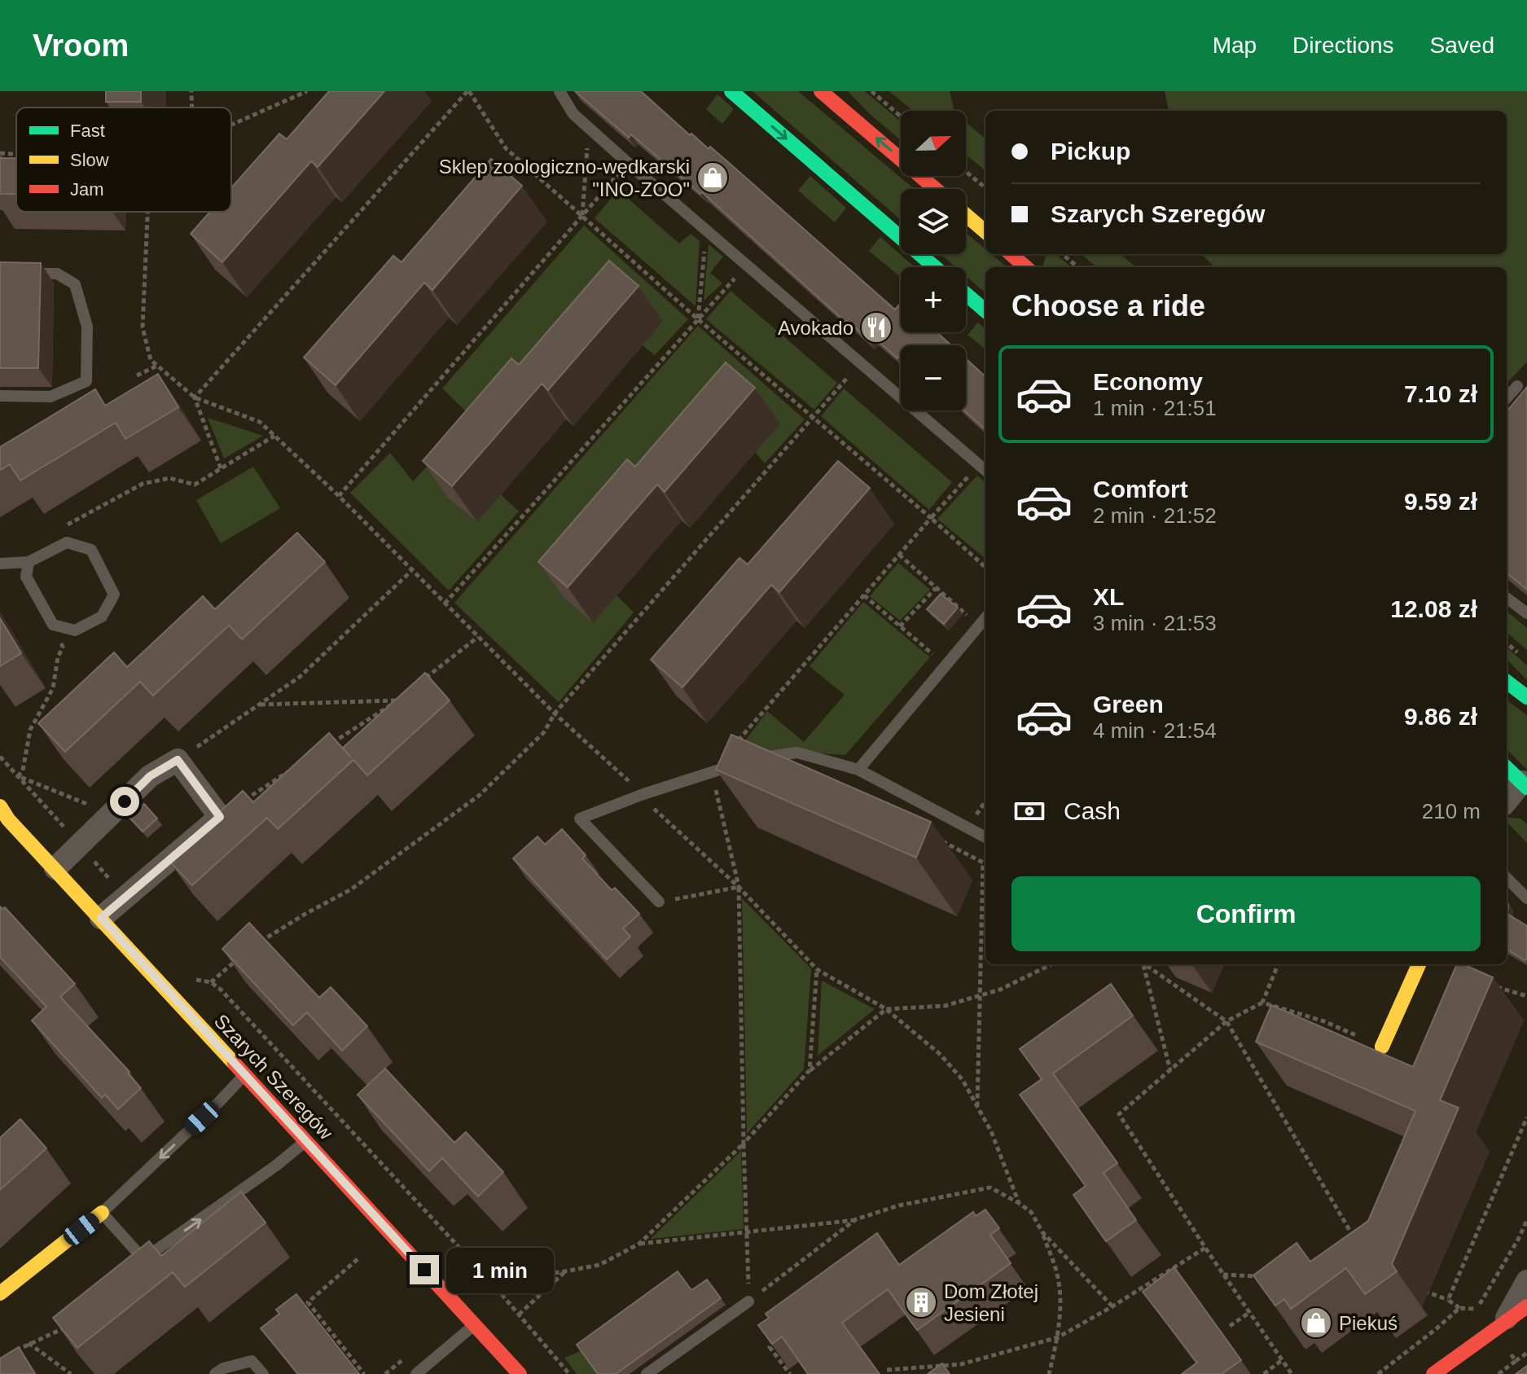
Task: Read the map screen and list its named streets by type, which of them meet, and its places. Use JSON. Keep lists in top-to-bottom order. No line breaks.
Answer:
{"streets":{"street":["Szarych Szeregów"]},"places":{"shop":["Sklep zoologiczno-wędkarski \"INO-ZOO\"","Piekuś"],"restaurant":["Avokado"],"building":["Dom Złotej Jesieni"]},"legend":["Fast","Slow","Jam"],"north":"right","page":{"header":"Vroom","nav":["Map","Directions","Saved"],"map_buttons":["+","−"],"banner":["Pickup","Szarych Szeregów"],"heading":"Choose a ride","list":[{"name":"Economy","note":"1 min · 21:51","value":"7.10 zł"},{"name":"Comfort","note":"2 min · 21:52","value":"9.59 zł"},{"name":"XL","note":"3 min · 21:53","value":"12.08 zł"},{"name":"Green","note":"4 min · 21:54","value":"9.86 zł"}],"pay":["Cash","210 m"],"buttons":"Confirm","bubble":"1 min"}}
